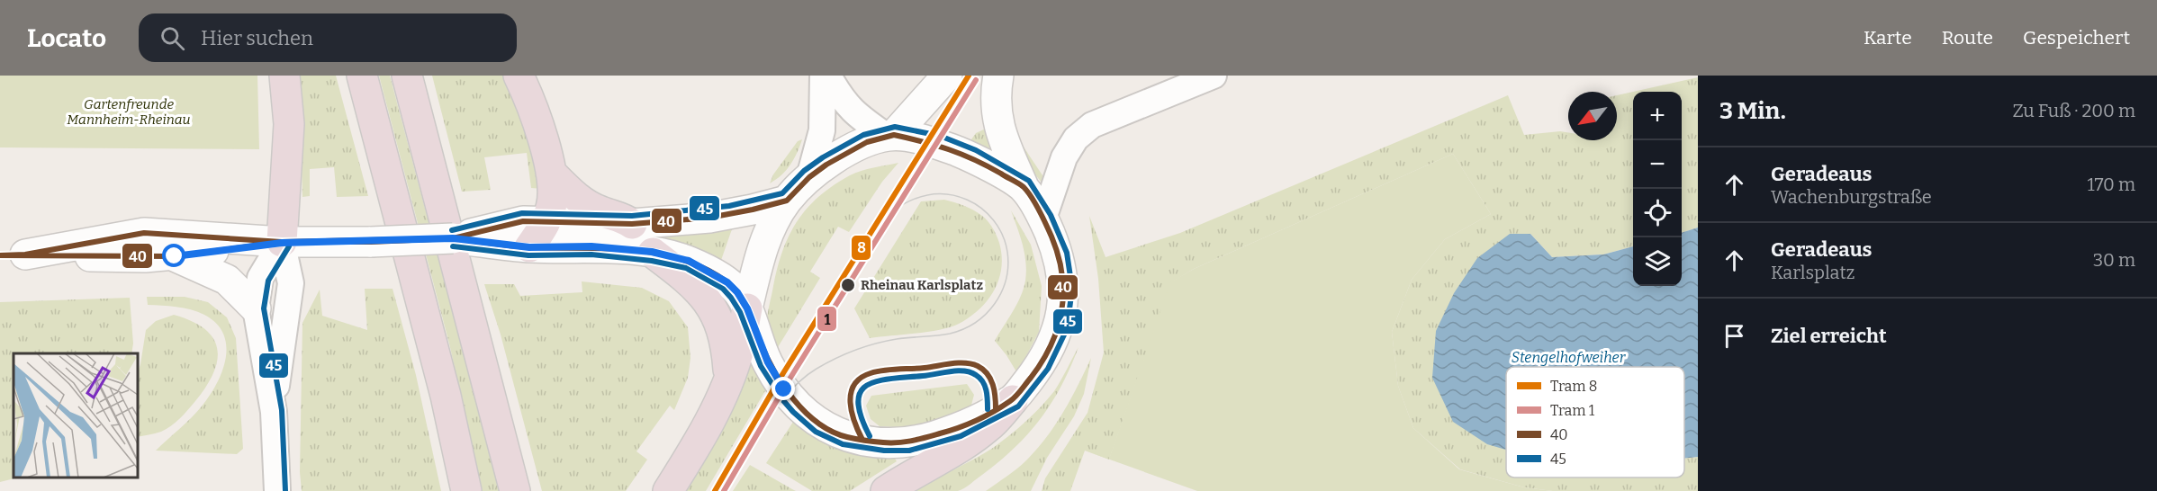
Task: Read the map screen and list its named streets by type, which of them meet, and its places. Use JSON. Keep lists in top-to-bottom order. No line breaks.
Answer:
{"water":["Stengelhofweiher"],"parks":["Gartenfreunde Mannheim-Rheinau"],"places":["Rheinau Karlsplatz"],"lines":["tram line 8","tram line 1","transit line 45","transit line 40"],"legend":["Tram 8","Tram 1","40","45"],"north":"bottom left","page":{"header":"Locato","search":"Hier suchen","nav":["Karte","Route","Gespeichert"],"heading":["3 Min.","Zu Fuß · 200 m"],"map_buttons":["+","−"],"list":[["Geradeaus","Wachenburgstraße","170 m"],["Geradeaus","Karlsplatz","30 m"],"Ziel erreicht"]}}
